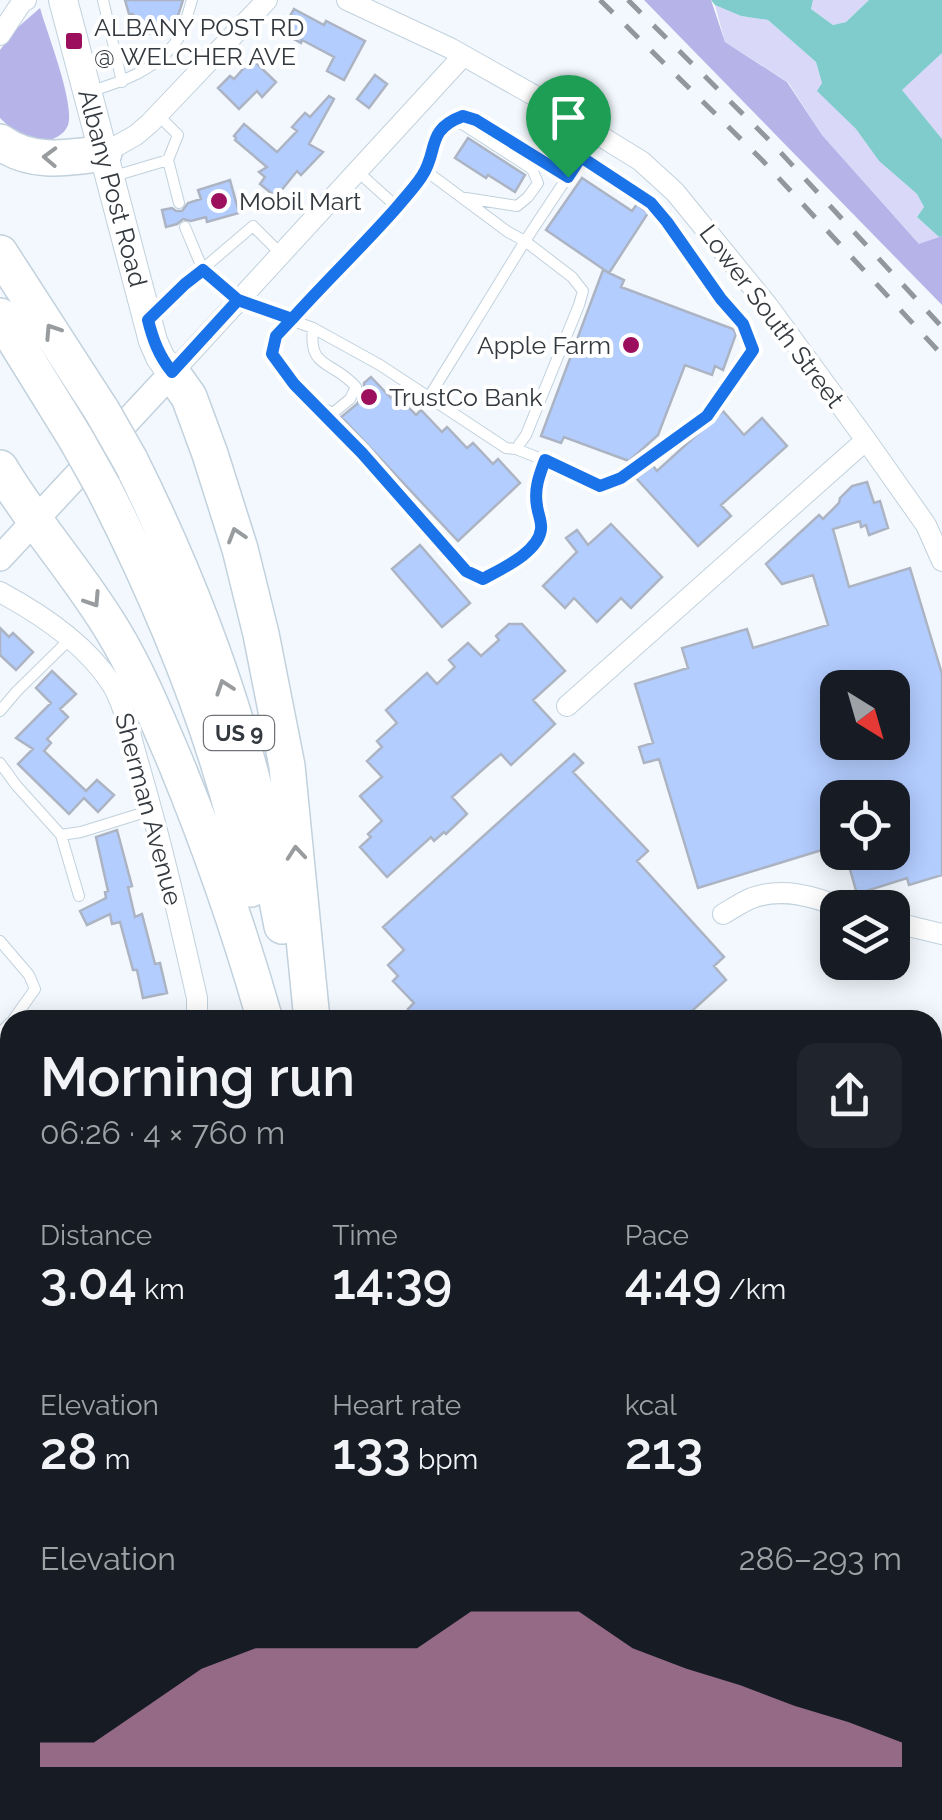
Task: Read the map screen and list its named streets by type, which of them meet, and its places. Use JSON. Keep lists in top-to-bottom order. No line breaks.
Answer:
{"streets":{"highway":["US 9"],"main road":["Albany Post Road"],"street":["Lower South Street","Sherman Avenue"]},"places":{"transit":["ALBANY POST RD @ WELCHER AVE"],"other":["Mobil Mart","Apple Farm","TrustCo Bank"]},"north":"bottom right","page":{"heading":["Morning run","06:26 · 4 × 760 m"],"stats":[["Distance","3.04 km"],["Time","14:39"],["Pace","4:49 /km"],["Elevation","28 m"],["Heart rate","133 bpm"],["kcal","213"]],"chart":["Elevation","286–293 m"]}}
